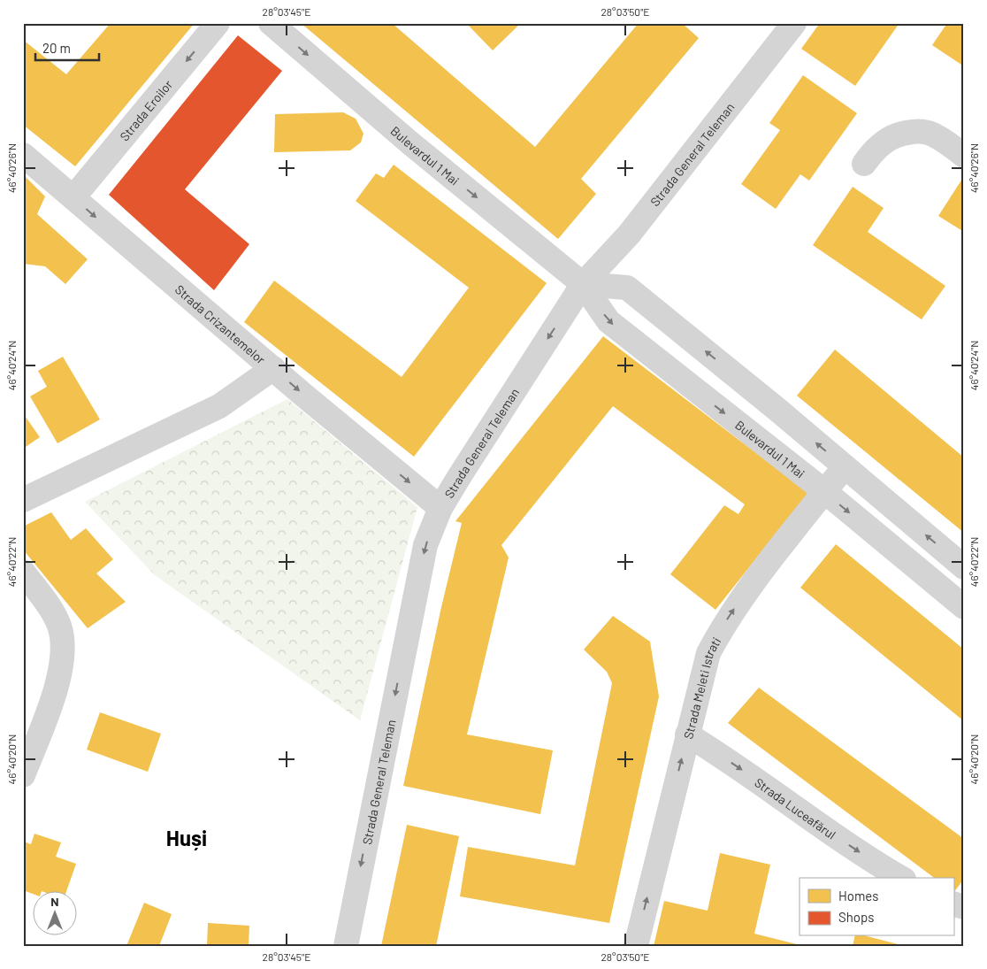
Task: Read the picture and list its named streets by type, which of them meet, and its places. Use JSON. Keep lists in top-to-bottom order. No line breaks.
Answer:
{"streets":{"street":["Strada Eroilor","Strada General Teleman","Bulevardul 1 Mai","Strada Crizantemelor","Strada Meleti Istrati","Strada Luceafărul"]},"crossings":[["Strada Eroilor","Strada Crizantemelor"],["Strada General Teleman","Bulevardul 1 Mai"],["Strada General Teleman","Strada Crizantemelor"],["Bulevardul 1 Mai","Strada Meleti Istrati"],["Strada Meleti Istrati","Strada Luceafărul"]],"one_way":["Strada Eroilor","Strada General Teleman","Strada Crizantemelor","Strada Meleti Istrati","Strada Luceafărul"],"districts":["Huși"],"legend":["Homes","Shops"],"scale_bar":"20 m","north":"top","coordinates":["28°03'45\"E","28°03'50\"E","46°40'26\"N","46°40'24\"N","46°40'22\"N","46°40'20\"N"]}
